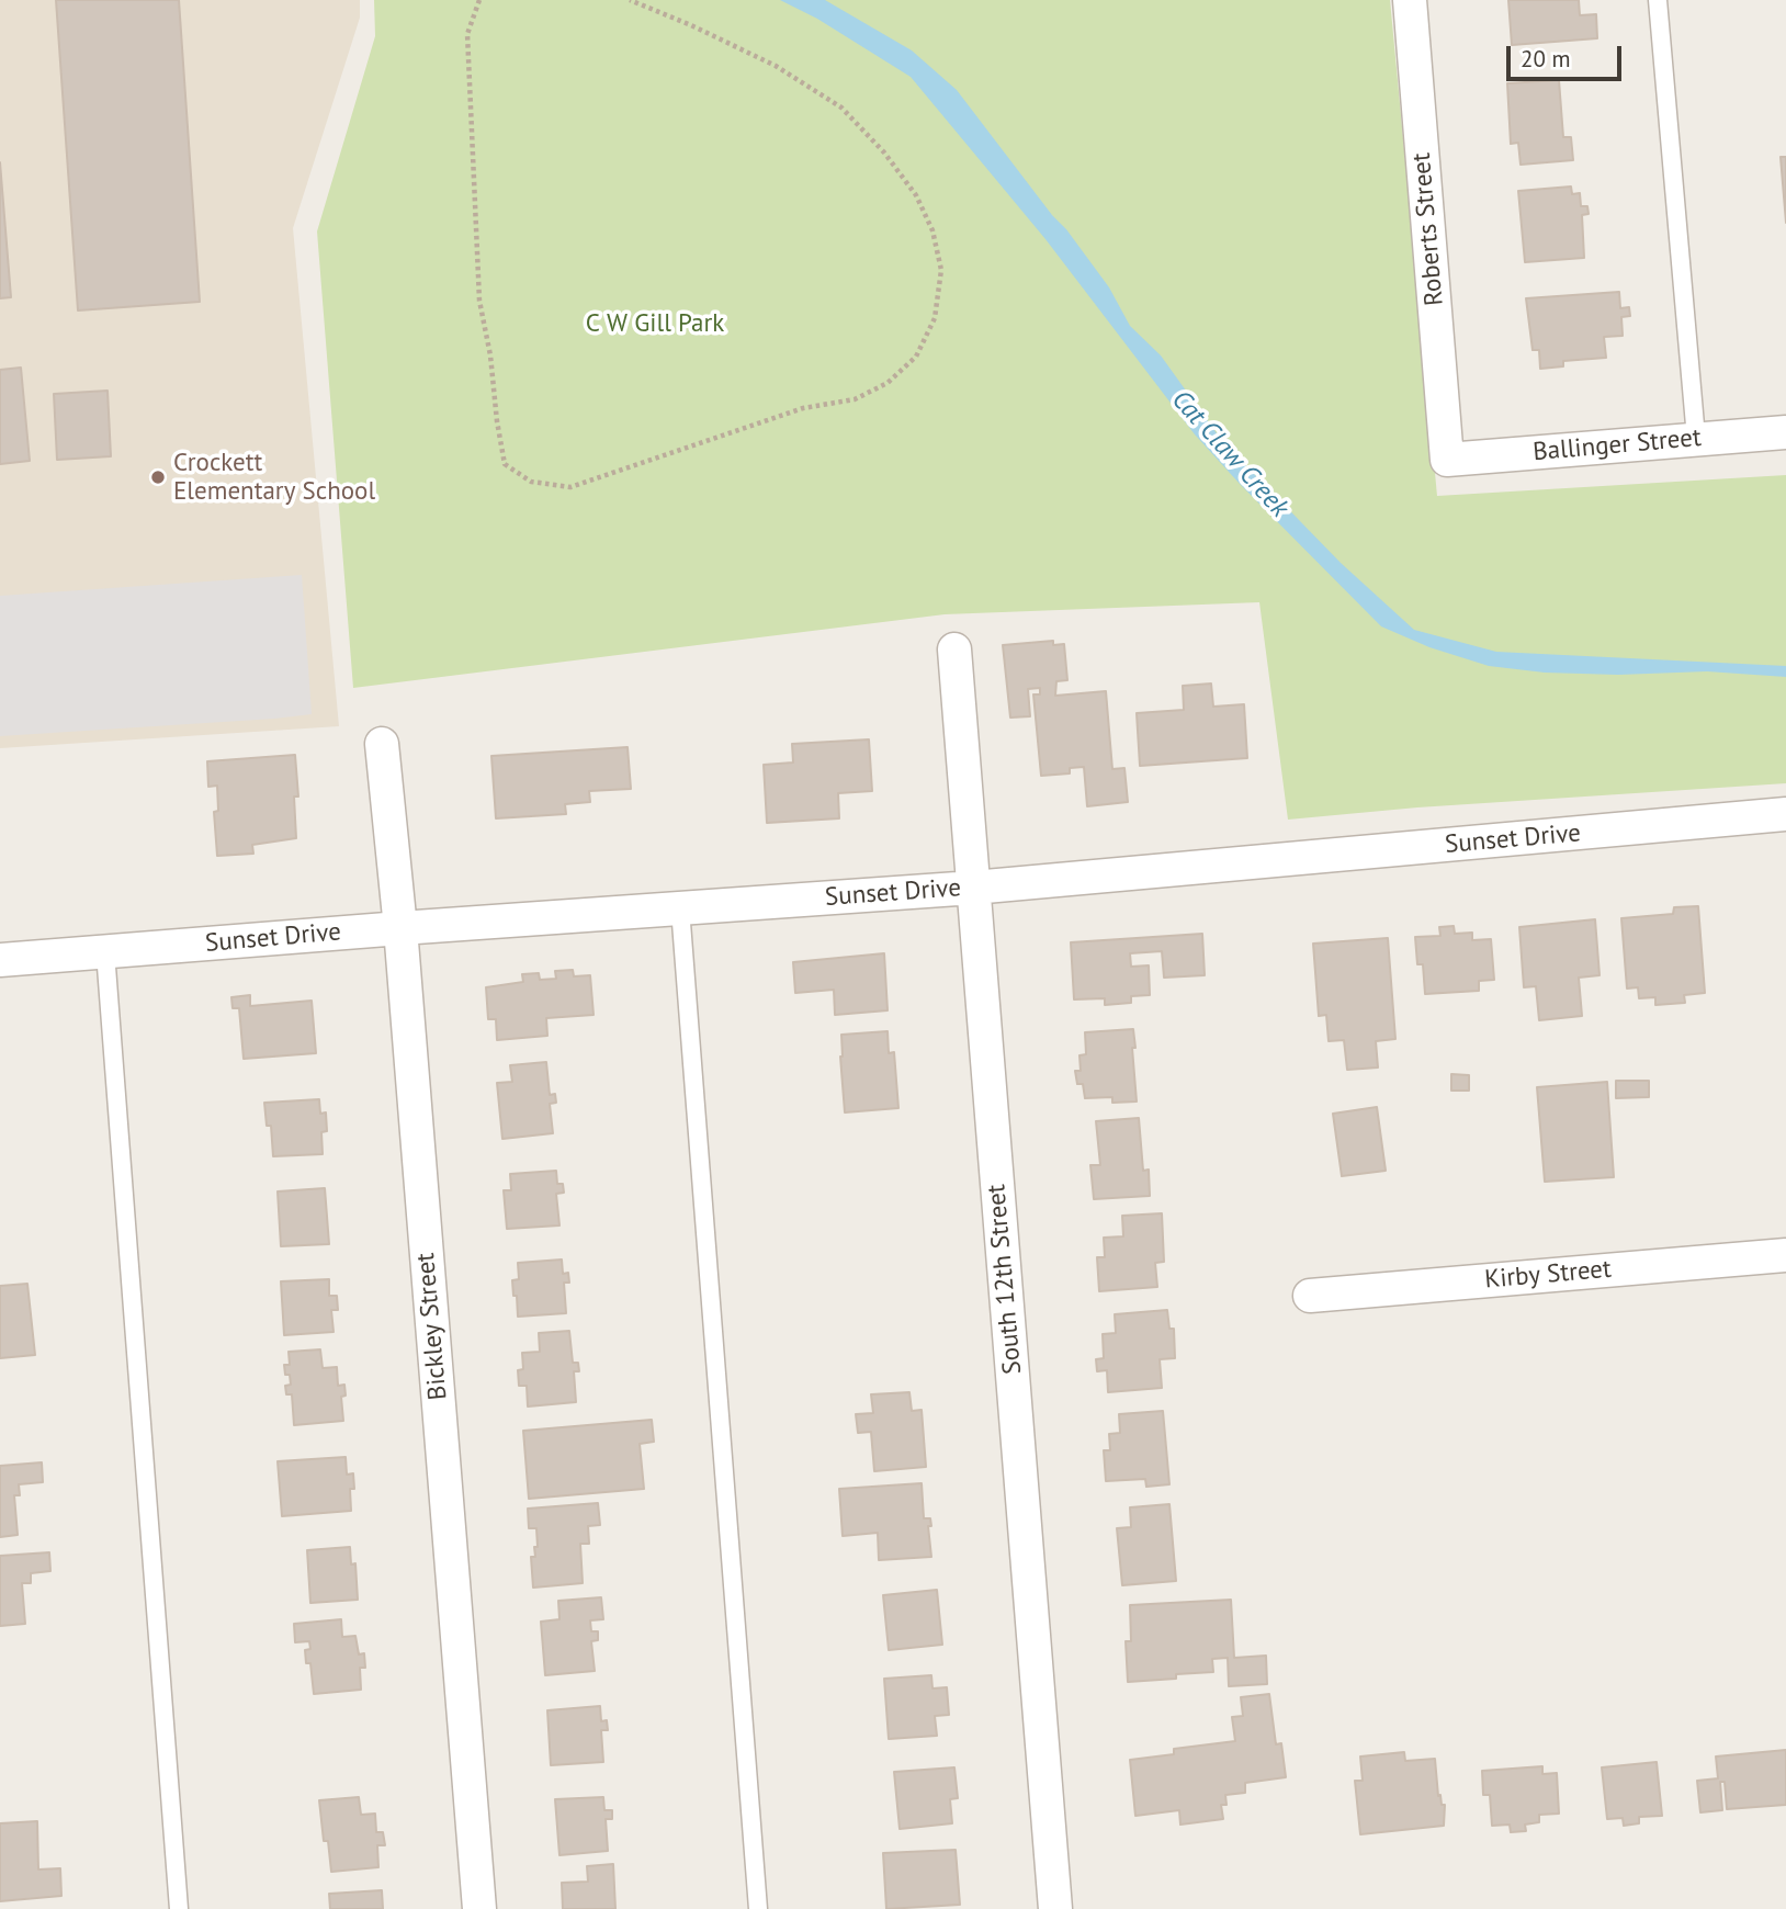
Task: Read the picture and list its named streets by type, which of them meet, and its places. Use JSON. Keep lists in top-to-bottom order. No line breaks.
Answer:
{"streets":{"street":["Roberts Street","Ballinger Street","Sunset Drive","Kirby Street","South 12th Street","Bickley Street"]},"crossings":[["Roberts Street","Ballinger Street"],["Sunset Drive","South 12th Street"],["Sunset Drive","Bickley Street"]],"water":["Cat Claw Creek"],"parks":["C W Gill Park"],"places":["Crockett Elementary School"],"scale_bar":"20 m"}
